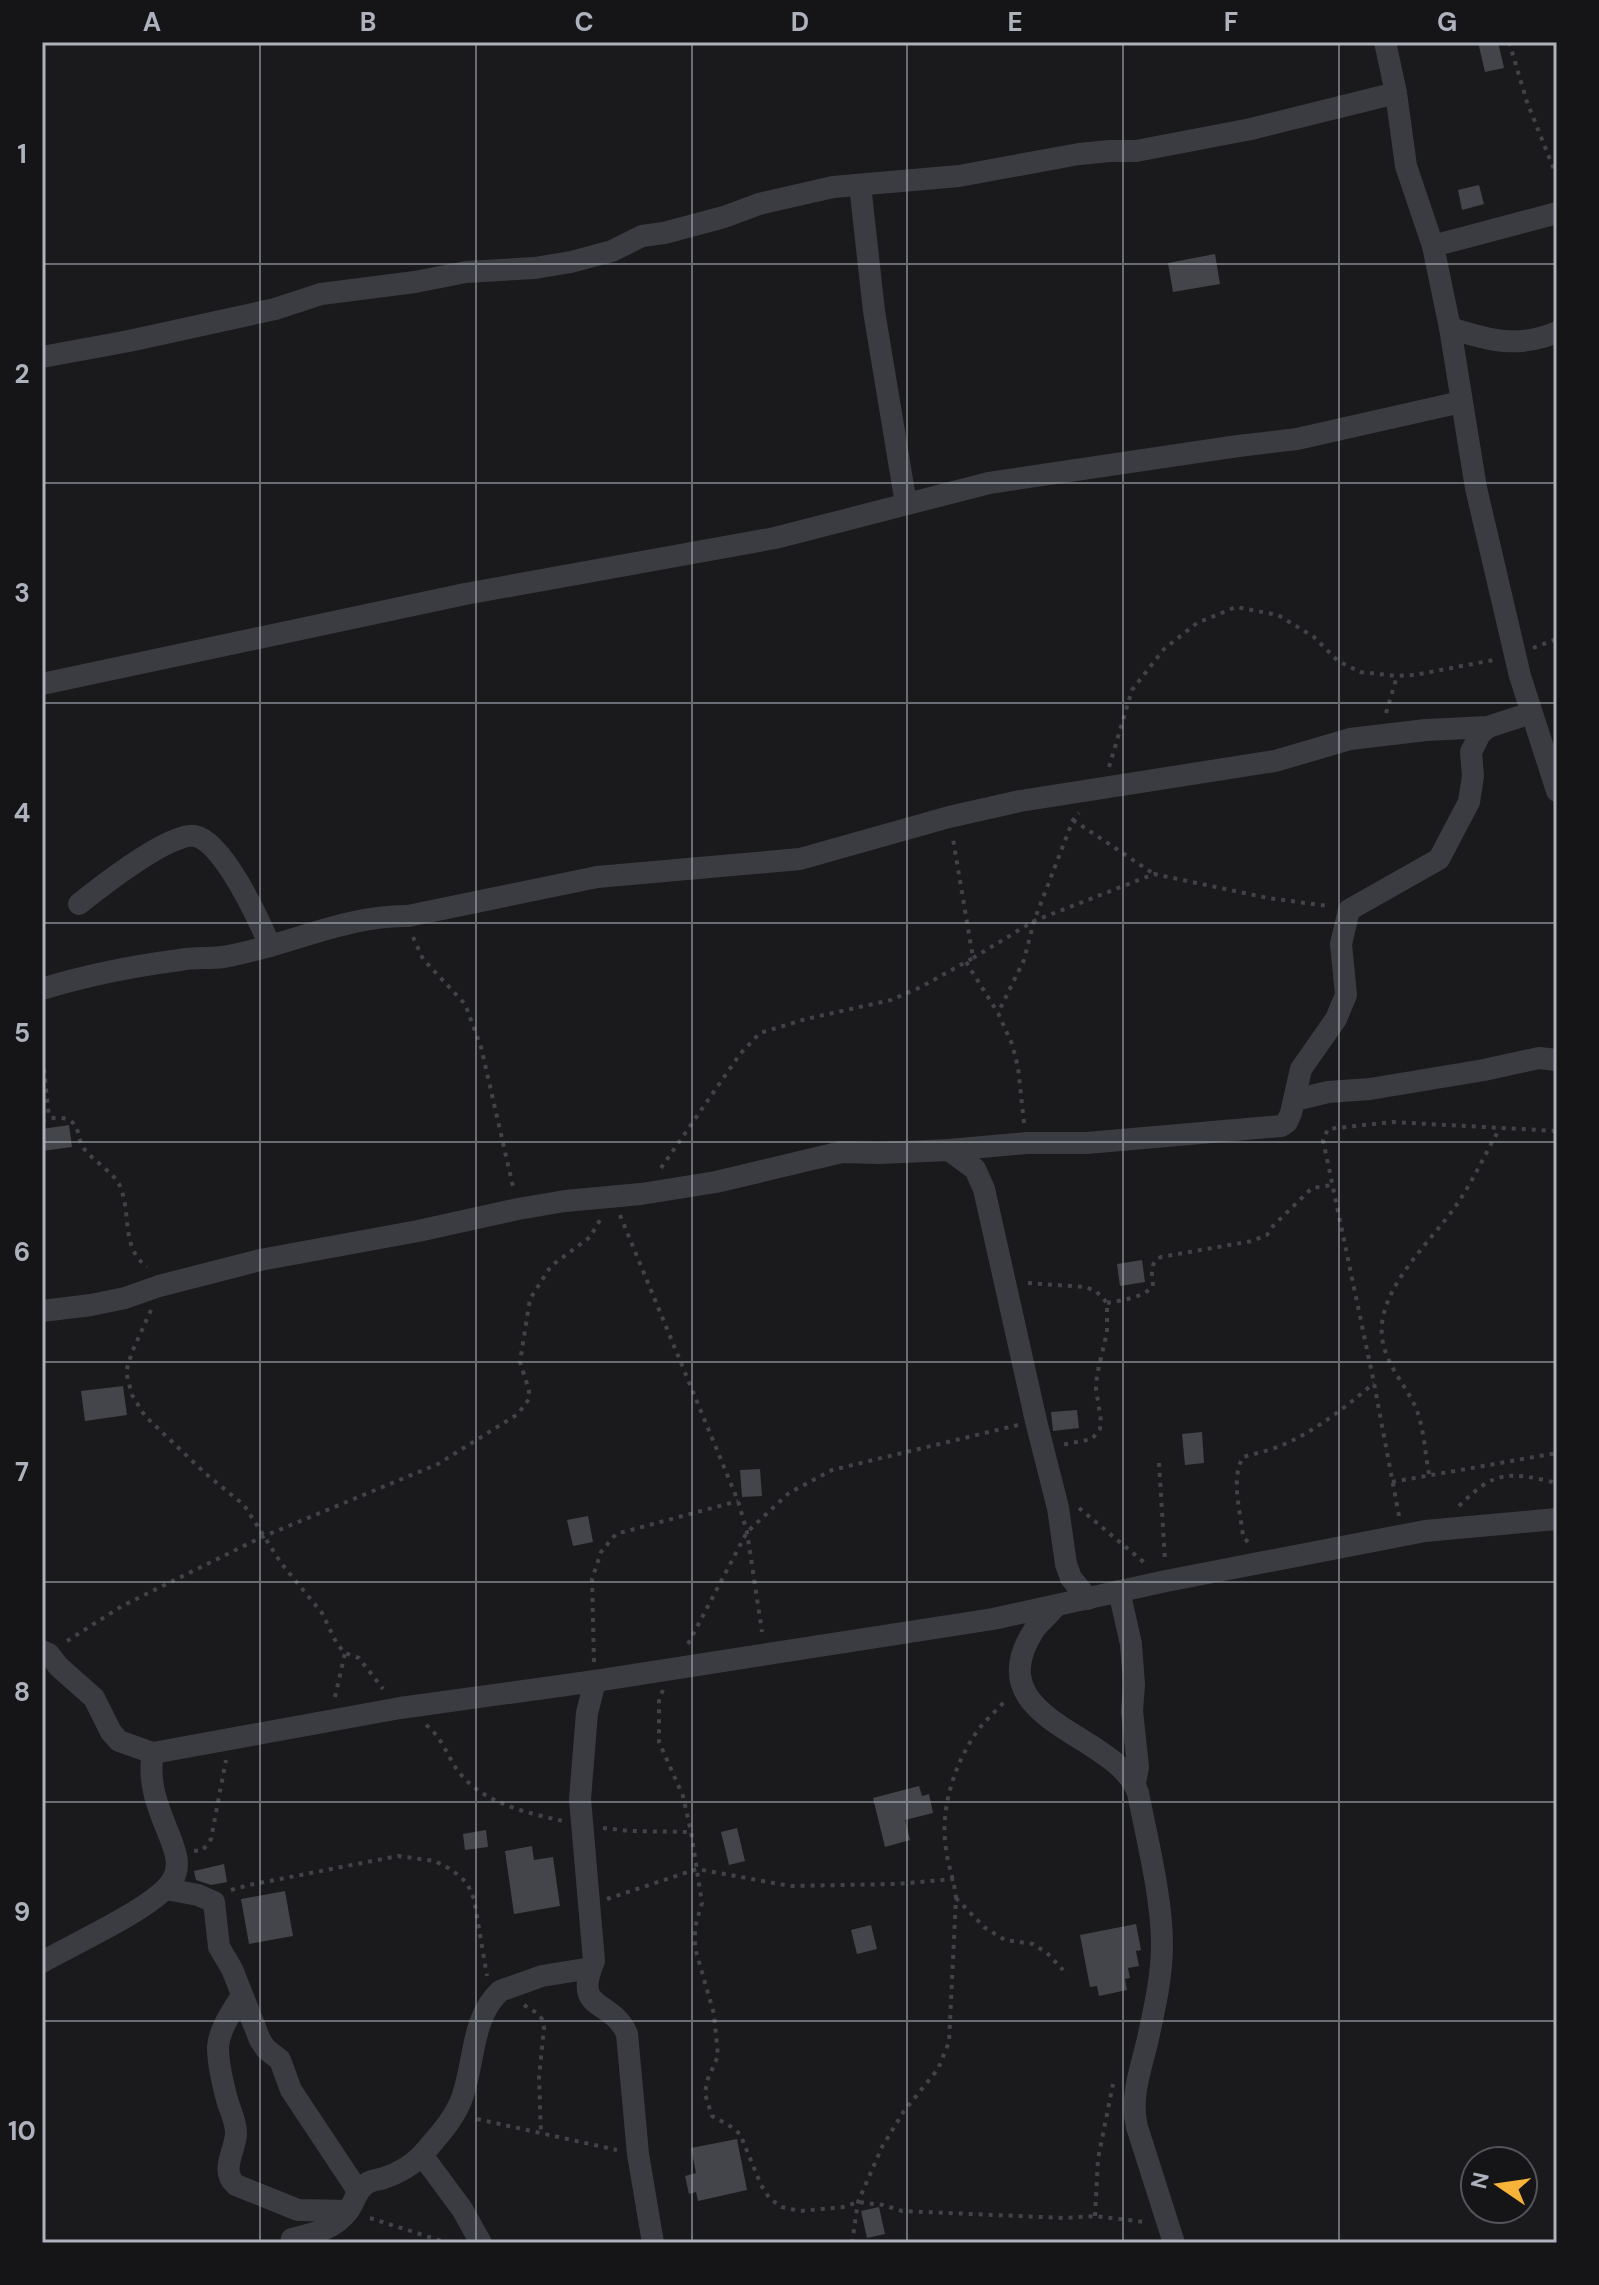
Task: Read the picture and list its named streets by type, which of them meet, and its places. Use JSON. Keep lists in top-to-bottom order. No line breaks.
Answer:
{"north":"left","grid":{"columns":["A","B","C","D","E","F","G"],"rows":["1","2","3","4","5","6","7","8","9","10"]}}
